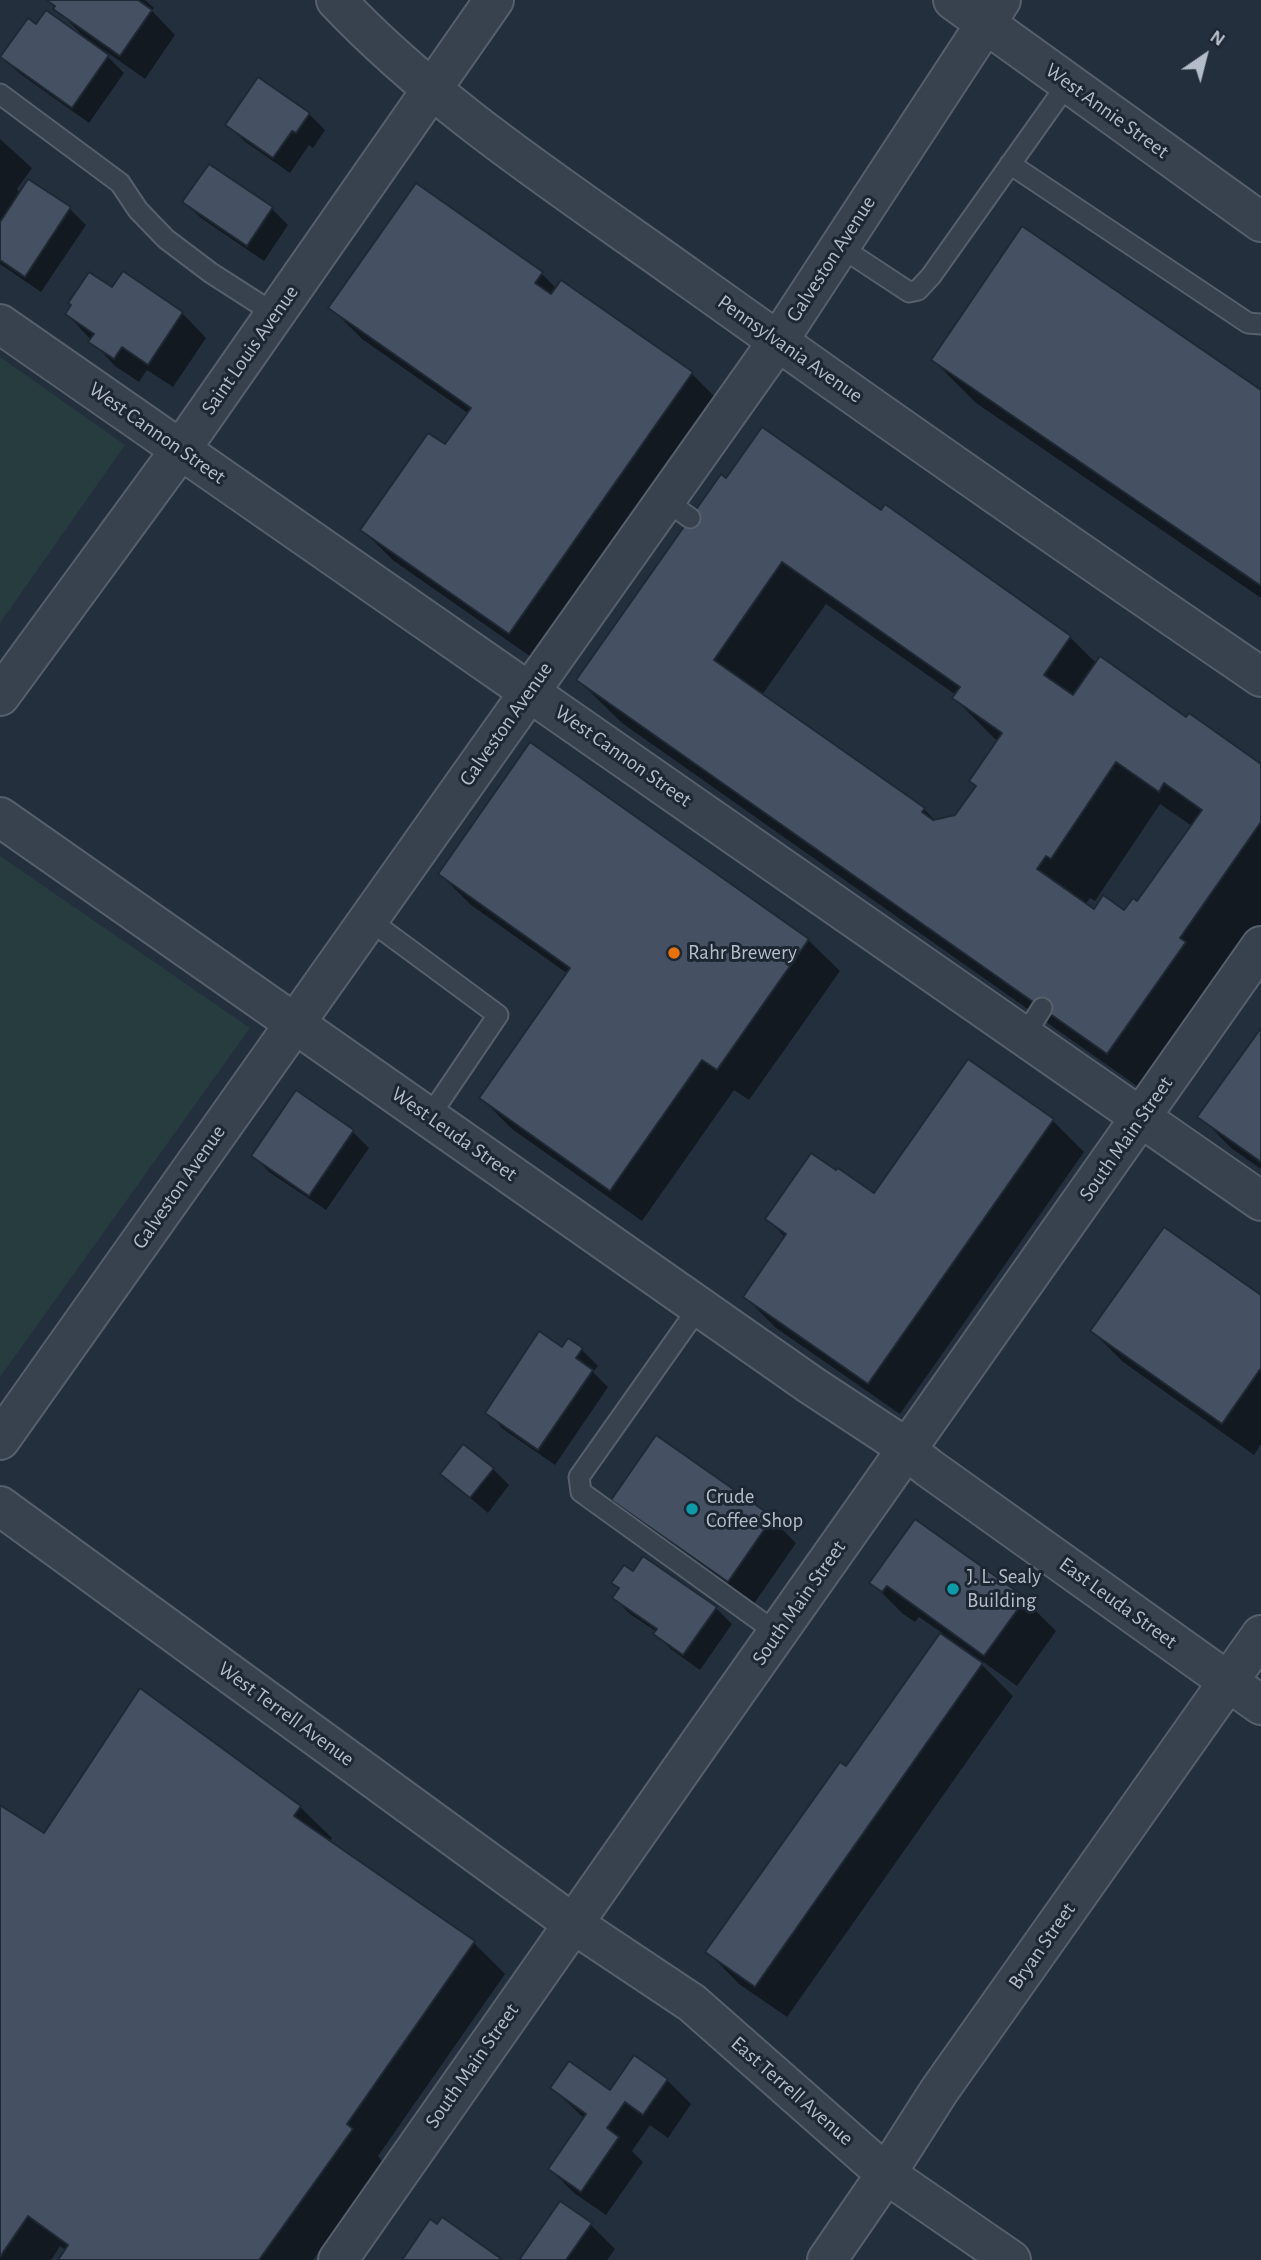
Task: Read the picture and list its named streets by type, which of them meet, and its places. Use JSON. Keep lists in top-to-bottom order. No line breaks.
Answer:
{"streets":{"street":["West Annie Street","Galveston Avenue","Pennsylvania Avenue","Saint Louis Avenue","West Cannon Street","West Leuda Street","South Main Street","East Leuda Street","West Terrell Avenue","Bryan Street","East Terrell Avenue"]},"crossings":[["West Annie Street","Galveston Avenue"],["Galveston Avenue","Pennsylvania Avenue"],["Galveston Avenue","West Cannon Street"],["Galveston Avenue","West Leuda Street"],["Pennsylvania Avenue","Saint Louis Avenue"],["Saint Louis Avenue","West Cannon Street"],["West Cannon Street","South Main Street"],["West Leuda Street","South Main Street"],["West Leuda Street","East Leuda Street"],["South Main Street","East Leuda Street"],["South Main Street","West Terrell Avenue"],["South Main Street","East Terrell Avenue"],["East Leuda Street","Bryan Street"],["West Terrell Avenue","East Terrell Avenue"],["Bryan Street","East Terrell Avenue"]],"places":["Rahr Brewery","Crude Coffee Shop","J. L. Sealy Building"],"north":"top right"}
